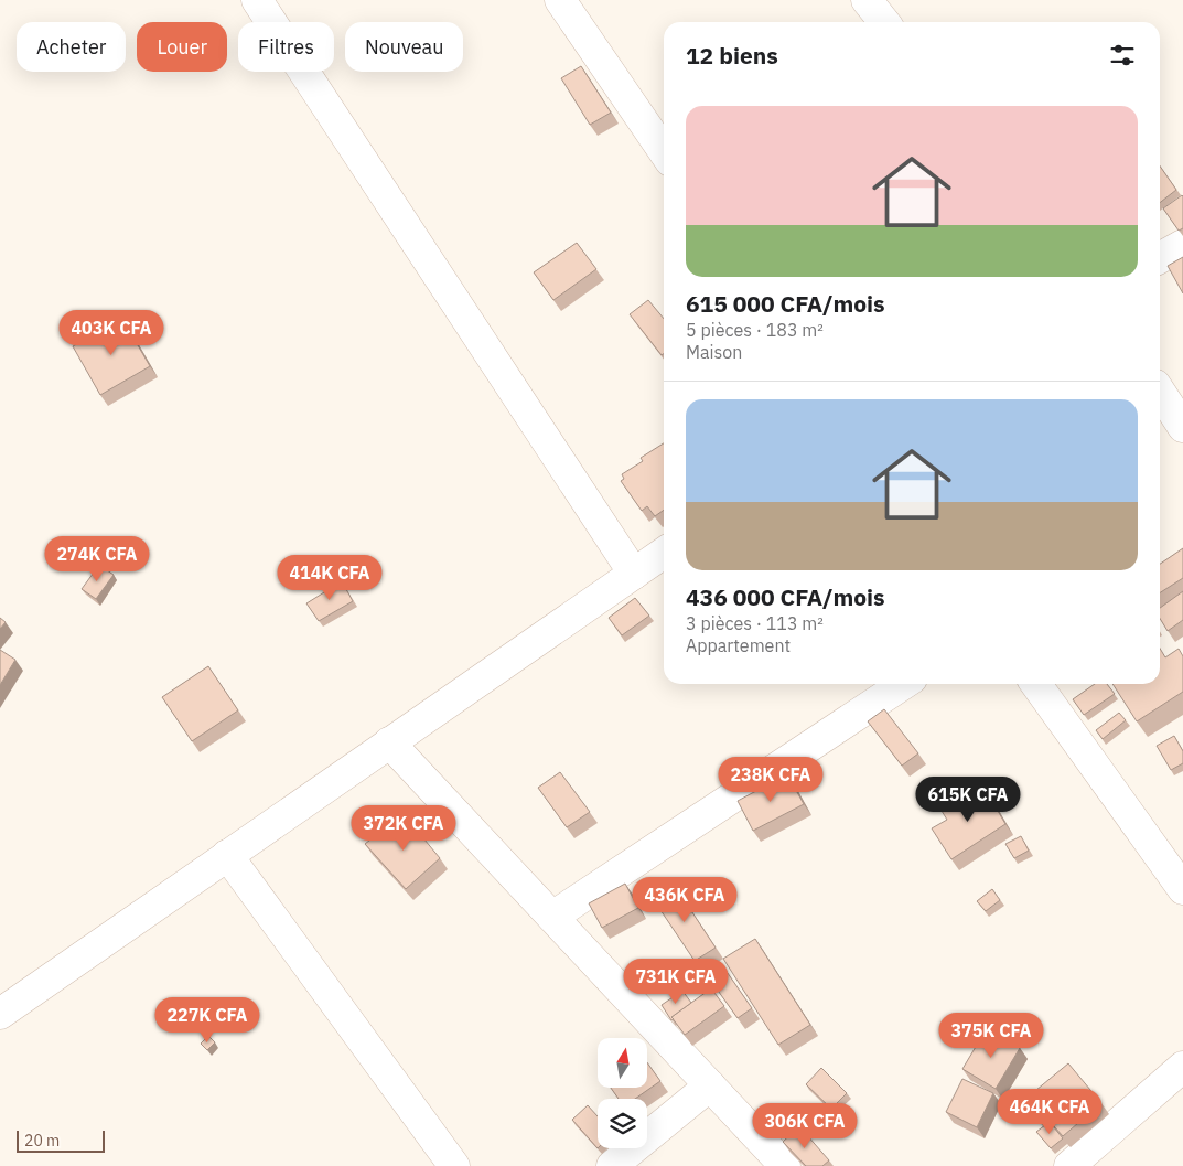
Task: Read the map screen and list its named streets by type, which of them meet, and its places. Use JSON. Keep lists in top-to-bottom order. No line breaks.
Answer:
{"scale_bar":"20 m","north":"top","page":{"chip":["Acheter","Louer","Filtres","Nouveau"],"heading":"12 biens","list":[{"name":"615 000 CFA/mois","note":"5 pièces · 183 m² · Maison"},{"name":"436 000 CFA/mois","note":"3 pièces · 113 m² · Appartement"}],"price":["403K CFA","274K CFA","414K CFA","238K CFA","615K CFA","372K CFA","436K CFA","731K CFA","227K CFA","375K CFA","464K CFA","306K CFA"],"scale":"20 m"}}
